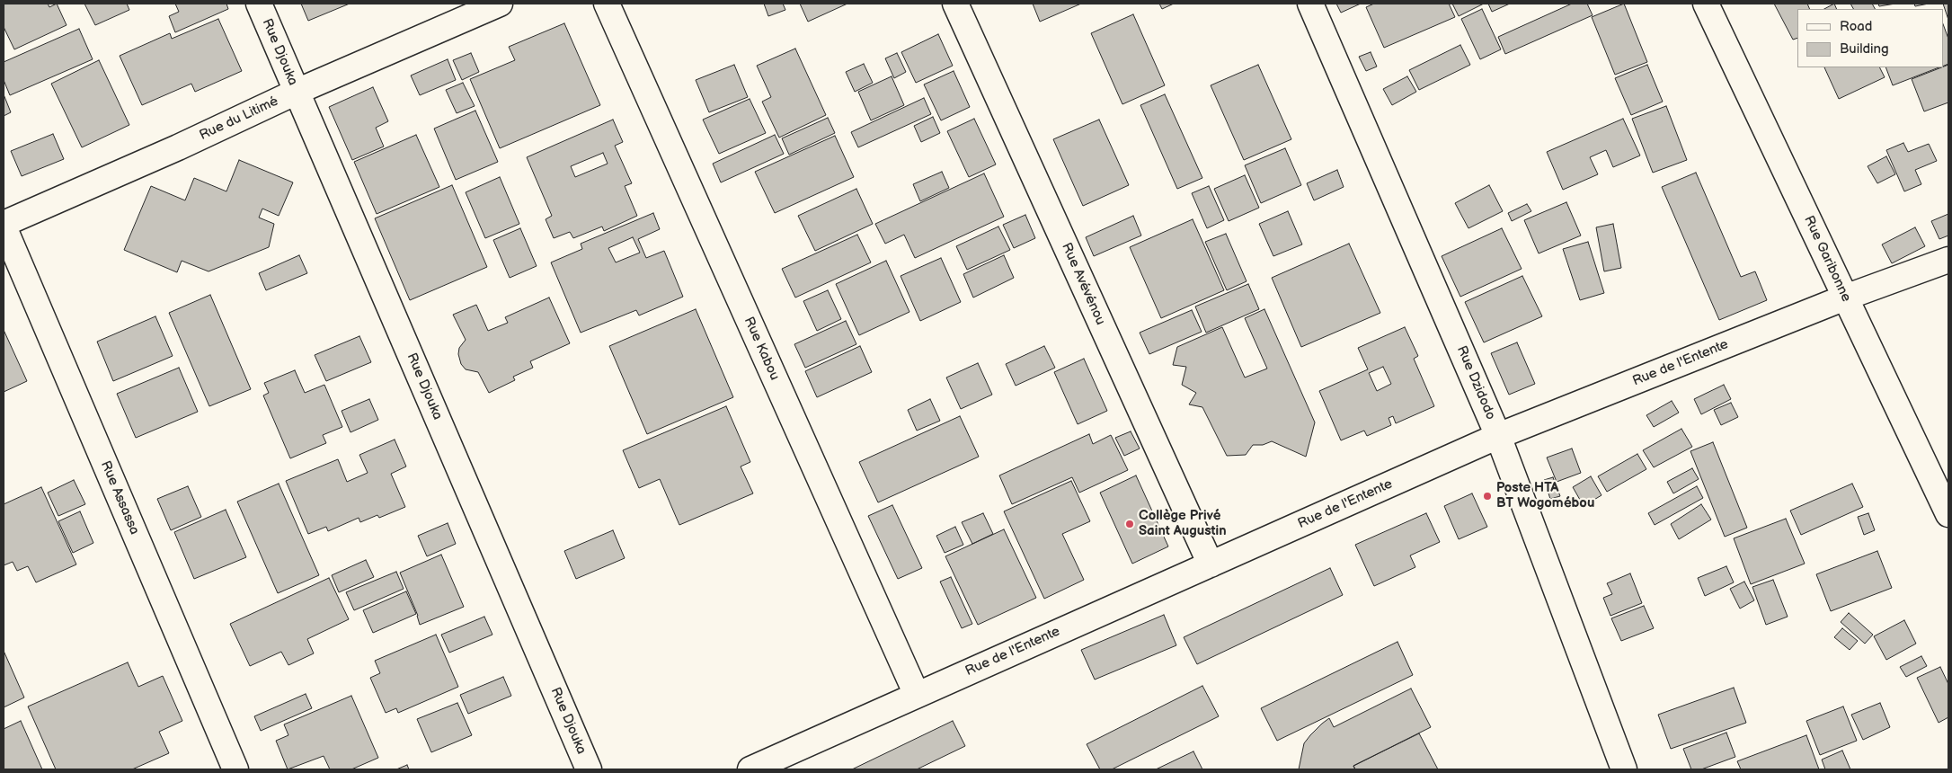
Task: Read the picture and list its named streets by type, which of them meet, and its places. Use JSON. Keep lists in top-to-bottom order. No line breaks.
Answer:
{"streets":{"street":["Rue Djouka","Rue du Litimé","Rue Garibonne","Rue Avévénou","Rue Kabou","Rue de l'Entente","Rue Dzidodo","Rue Assassa"]},"crossings":[["Rue Djouka","Rue du Litimé"],["Rue du Litimé","Rue Assassa"],["Rue Garibonne","Rue de l'Entente"],["Rue Avévénou","Rue de l'Entente"],["Rue Kabou","Rue de l'Entente"],["Rue de l'Entente","Rue Dzidodo"]],"places":["Poste HTA BT Wogomébou","Collège Privé Saint Augustin"],"legend":["Road","Building"]}
